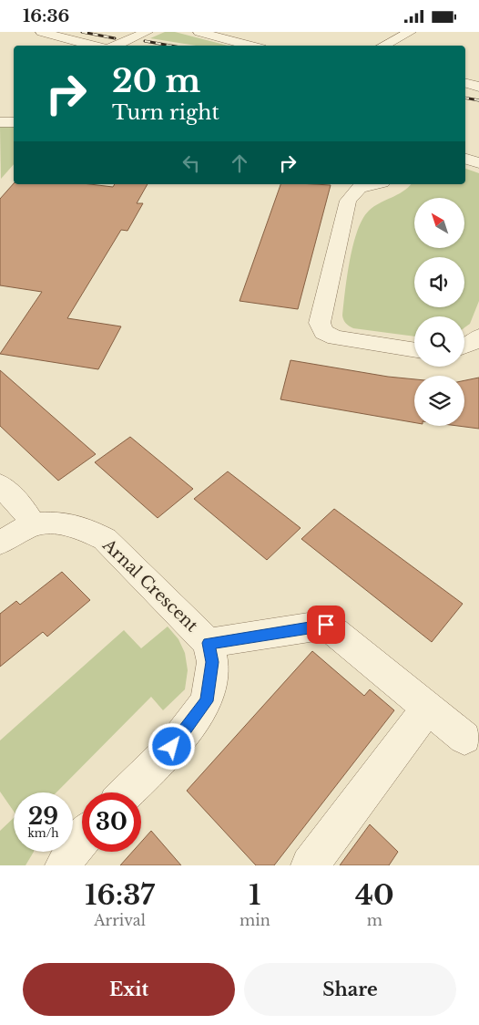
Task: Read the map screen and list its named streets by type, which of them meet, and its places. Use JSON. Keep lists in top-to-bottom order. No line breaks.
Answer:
{"streets":{"street":["Arnal Crescent"]},"north":"top left","page":{"status":"16:36","turn":["20 m","Turn right"],"speed":"29 km/h","limit":"30","eta":["16:37","Arrival","1","min","40","m"],"buttons":["Exit","Share"]}}
